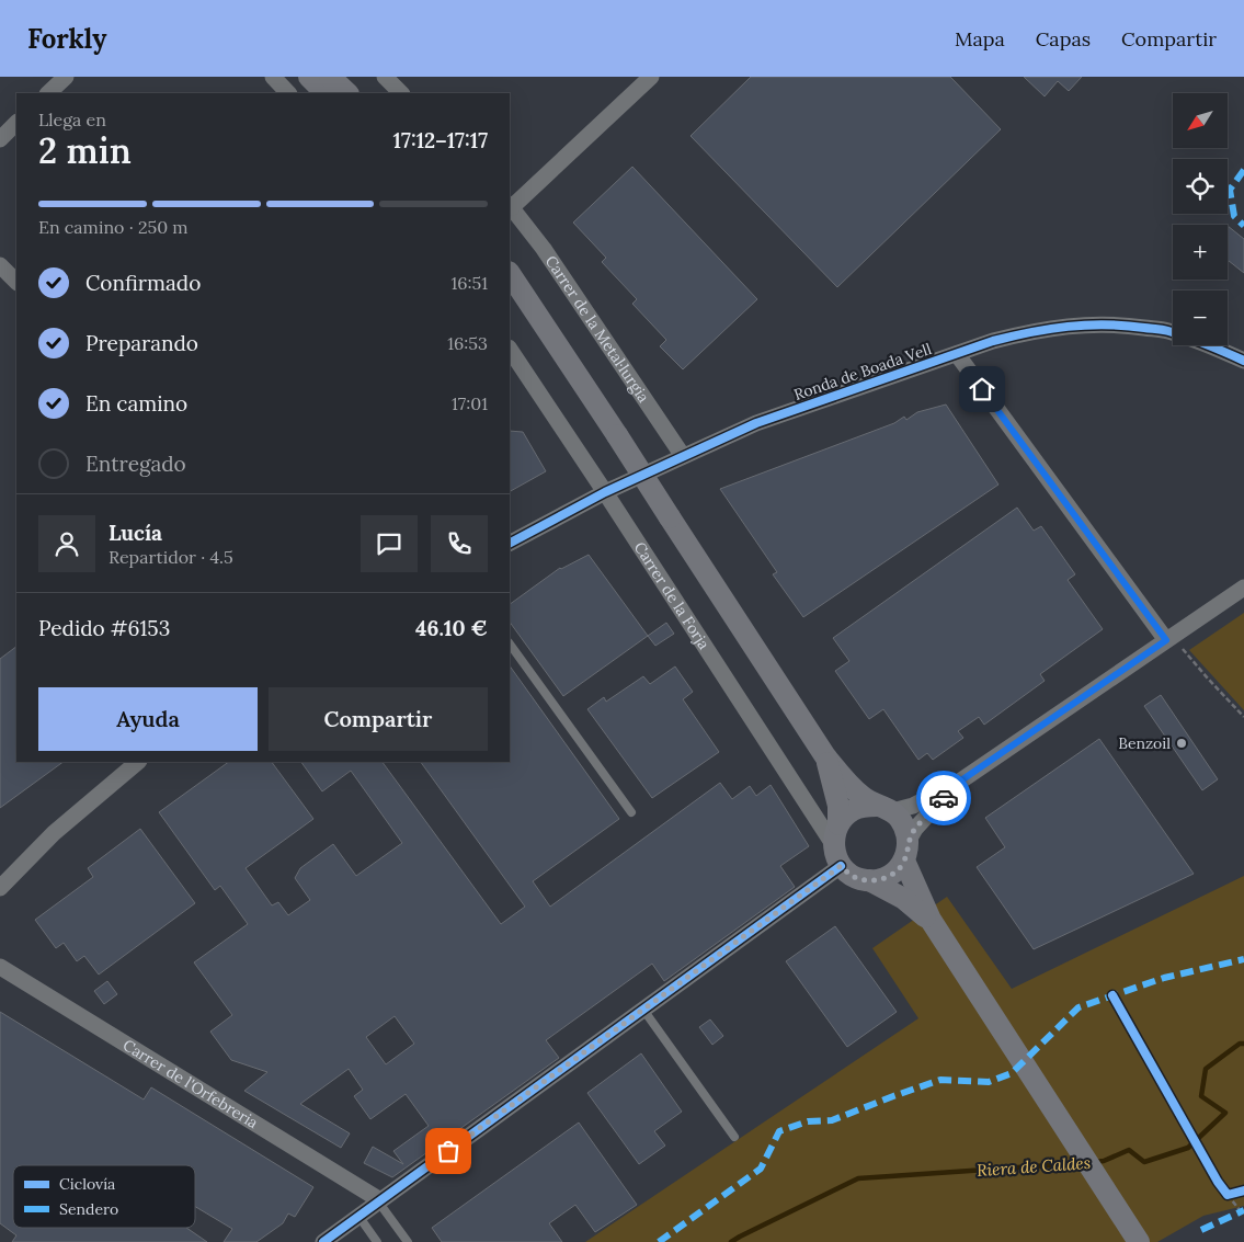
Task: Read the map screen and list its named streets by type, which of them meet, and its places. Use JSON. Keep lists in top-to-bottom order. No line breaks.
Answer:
{"streets":{"street":["Carrer de la Metal·lurgia","Ronda de Boada Vell","Carrer de la Forja","Carrer de l'Orfebreria"]},"crossings":[["Carrer de la Metal·lurgia","Ronda de Boada Vell"],["Ronda de Boada Vell","Carrer de la Forja"]],"water":["Riera de Caldes"],"places":["Benzoil"],"legend":["Ciclovía","Sendero"],"north":"bottom left","page":{"header":"Forkly","nav":["Mapa","Capas","Compartir"],"map_buttons":["+","−"],"heading":["2 min","Llega en","17:12–17:17"],"panel":["Lucía","Repartidor · 4.5","Pedido #6153","46.10 €"],"bar":"En camino · 250 m","list":[["Confirmado","16:51"],["Preparando","16:53"],["En camino","17:01"],"Entregado"],"buttons":["Ayuda","Compartir"]}}
